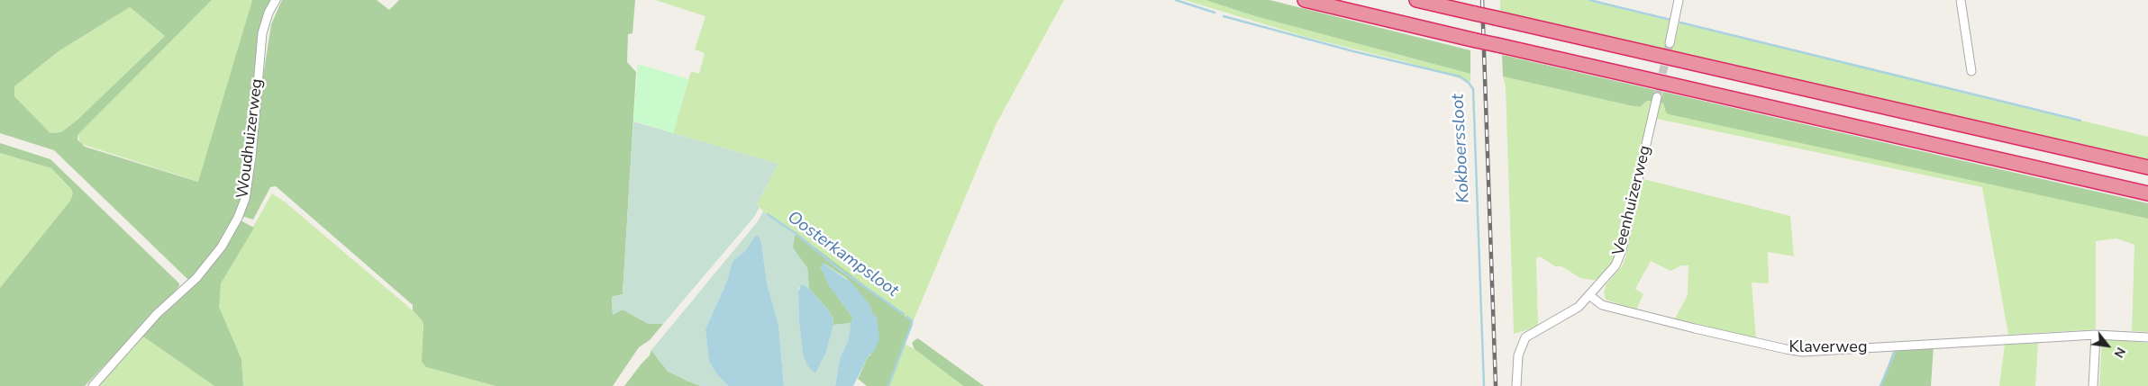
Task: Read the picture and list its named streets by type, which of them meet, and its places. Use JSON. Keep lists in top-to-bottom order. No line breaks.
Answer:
{"streets":{"street":["Woudhuizerweg","Veenhuizerweg","Klaverweg"]},"crossings":[["Veenhuizerweg","Klaverweg"]],"water":["Kokboerssloot","Oosterkampsloot"],"north":"bottom right"}
